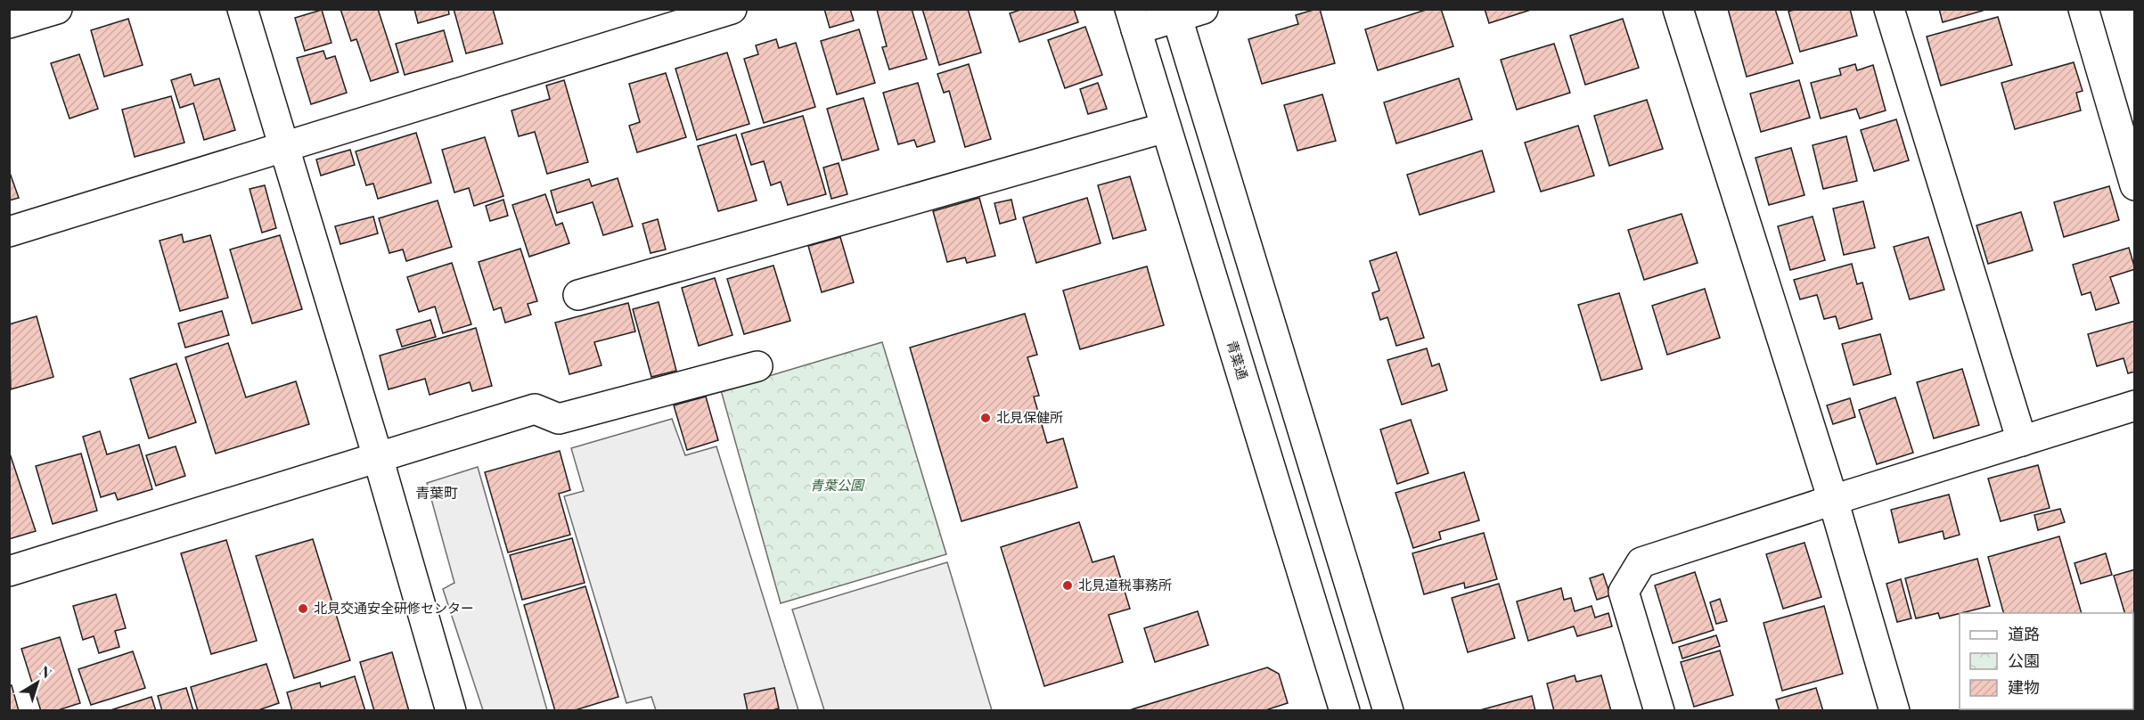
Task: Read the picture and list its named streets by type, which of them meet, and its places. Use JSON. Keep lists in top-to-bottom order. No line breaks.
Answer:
{"streets":{"street":["青葉通"]},"districts":["青葉町"],"parks":["青葉公園"],"places":["北見保健所","北見道税事務所","北見交通安全研修センター"],"legend":["道路","公園","建物"],"north":"top right"}
